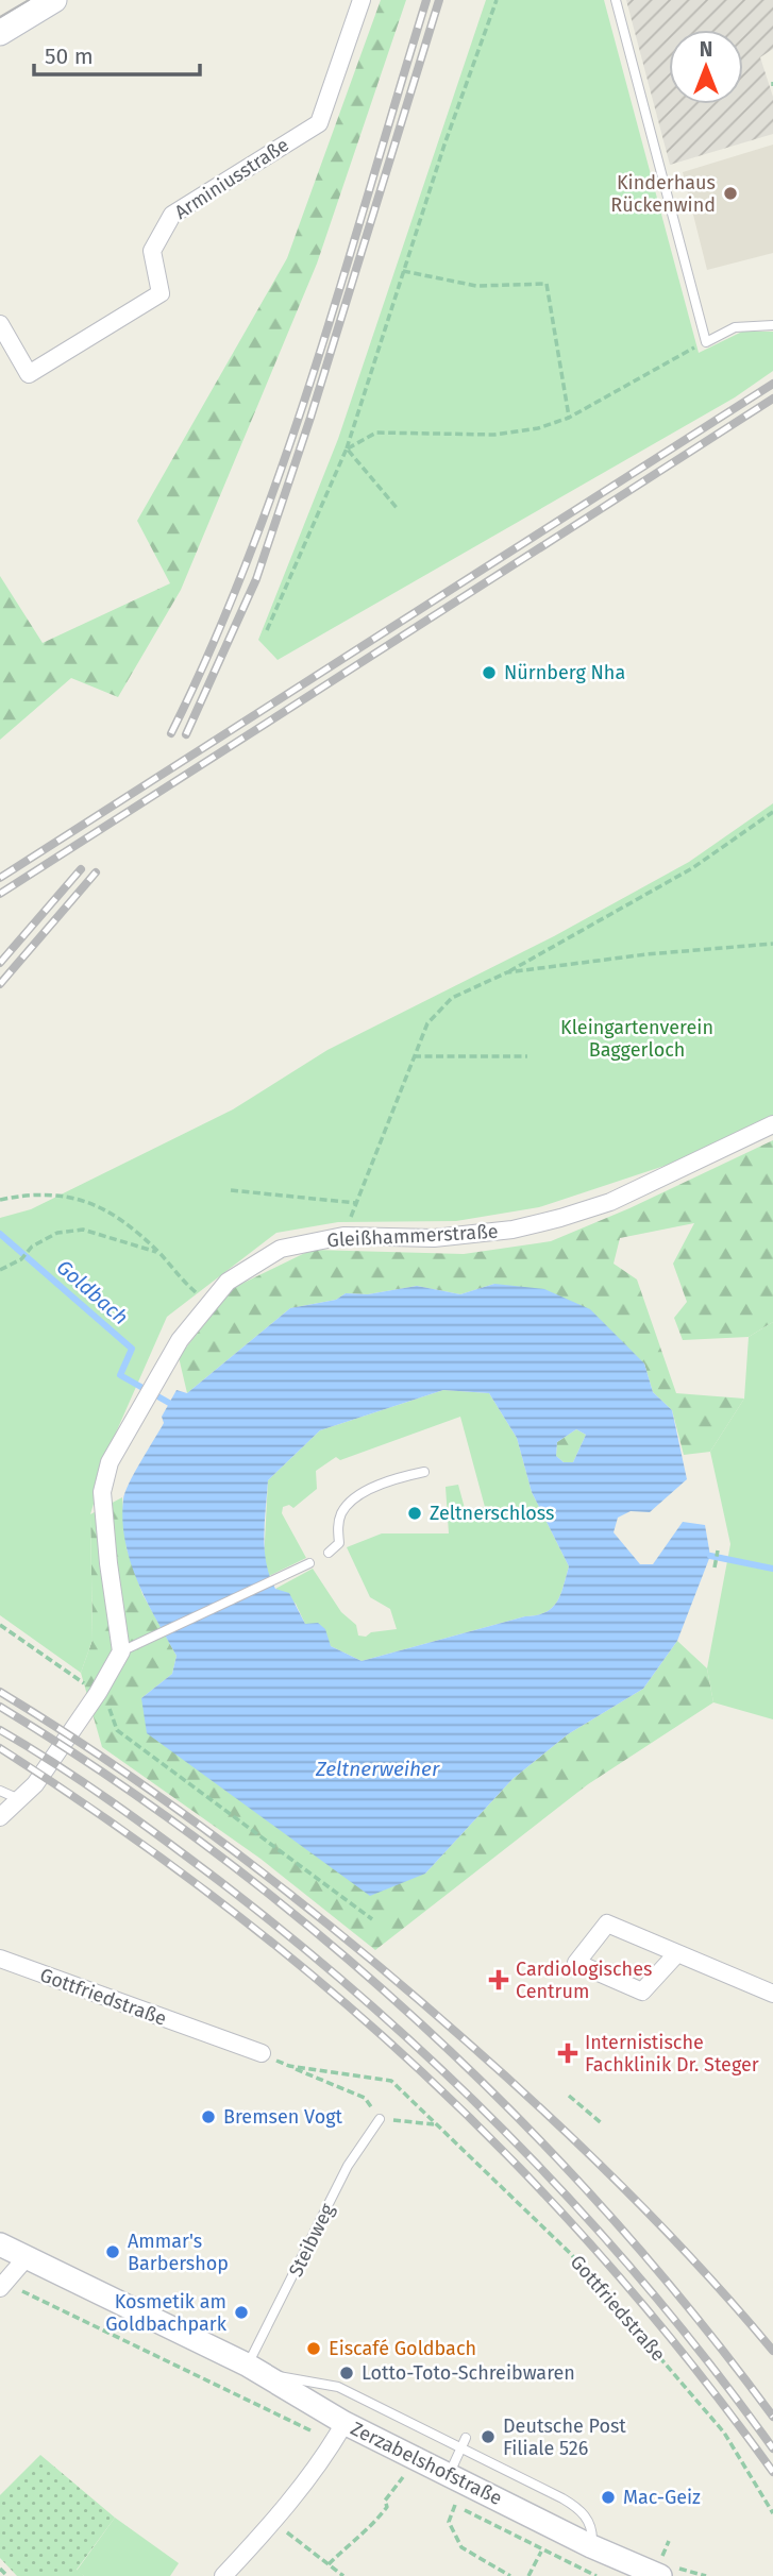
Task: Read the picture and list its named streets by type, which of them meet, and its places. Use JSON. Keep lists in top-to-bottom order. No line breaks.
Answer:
{"streets":{"street":["Arminiusstraße","Gleißhammerstraße","Gottfriedstraße","Zerzabelshofstraße"],"lane":["Steibweg"]},"crossings":[["Gottfriedstraße","Steibweg"],["Steibweg","Zerzabelshofstraße"]],"water":["Goldbach","Zeltnerweiher"],"parks":["Kleingartenverein Baggerloch"],"places":{"other":["Kinderhaus Rückenwind","Nürnberg Nha","Zeltnerschloss","Bremsen Vogt","Ammar's Barbershop","Kosmetik am Goldbachpark","Eiscafé Goldbach","Lotto-Toto-Schreibwaren","Deutsche Post Filiale 526","Mac-Geiz"],"health":["Cardiologisches Centrum","Internistische Fachklinik Dr. Steger"]},"scale_bar":"50 m","north":"top"}
